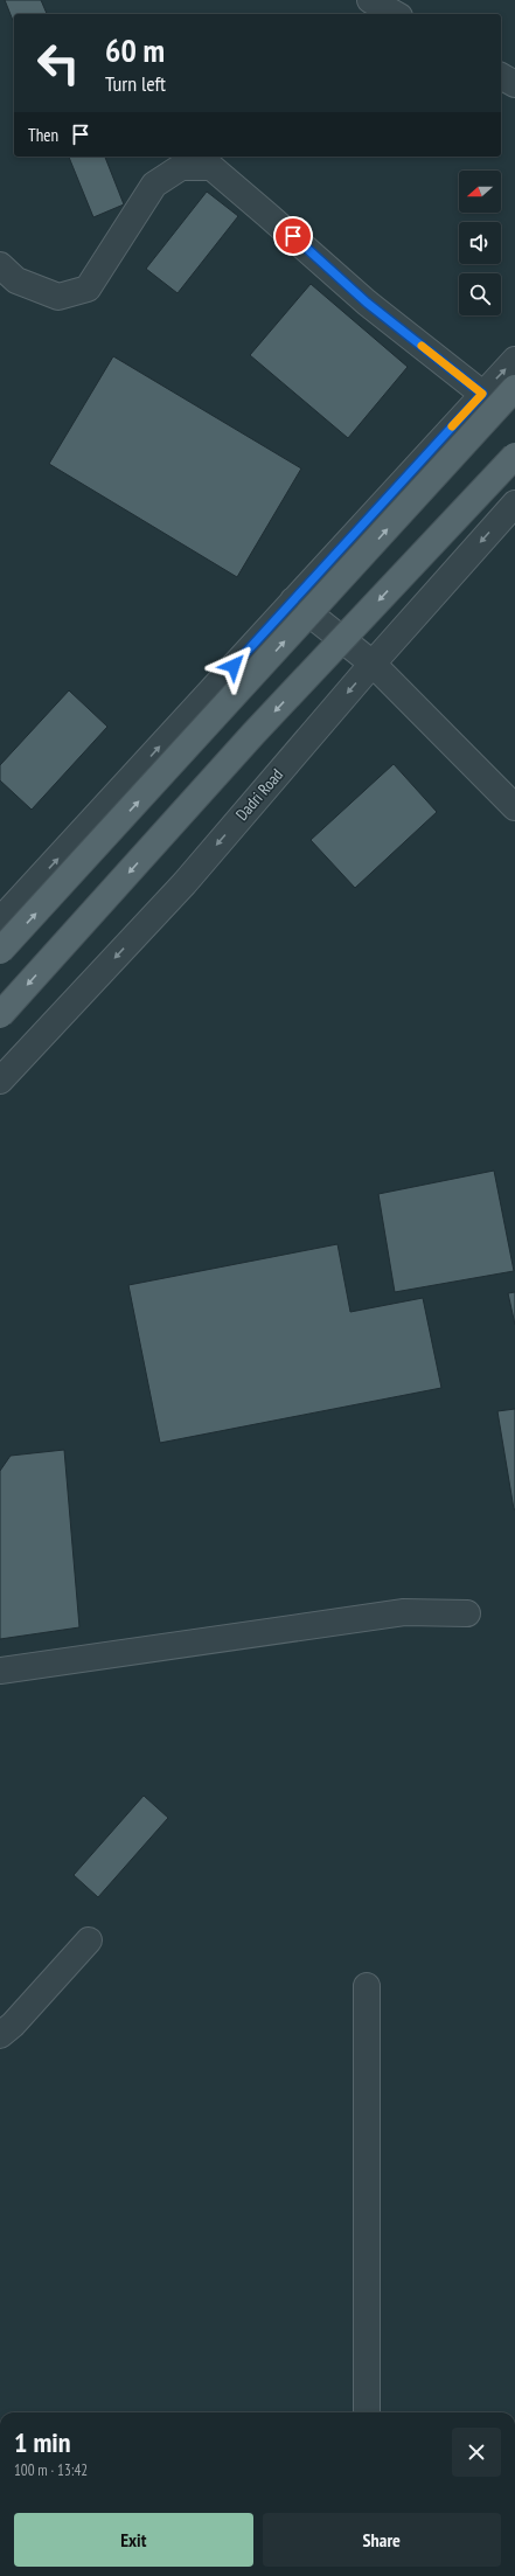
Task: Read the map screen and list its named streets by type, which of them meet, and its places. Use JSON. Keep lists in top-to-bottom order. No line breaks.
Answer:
{"streets":{"street":["Dadri Road"]},"north":"left","page":{"turn":["60 m","Turn left"],"then":"Then","heading":["1 min","100 m · 13:42"],"buttons":["Exit","Share"]}}
